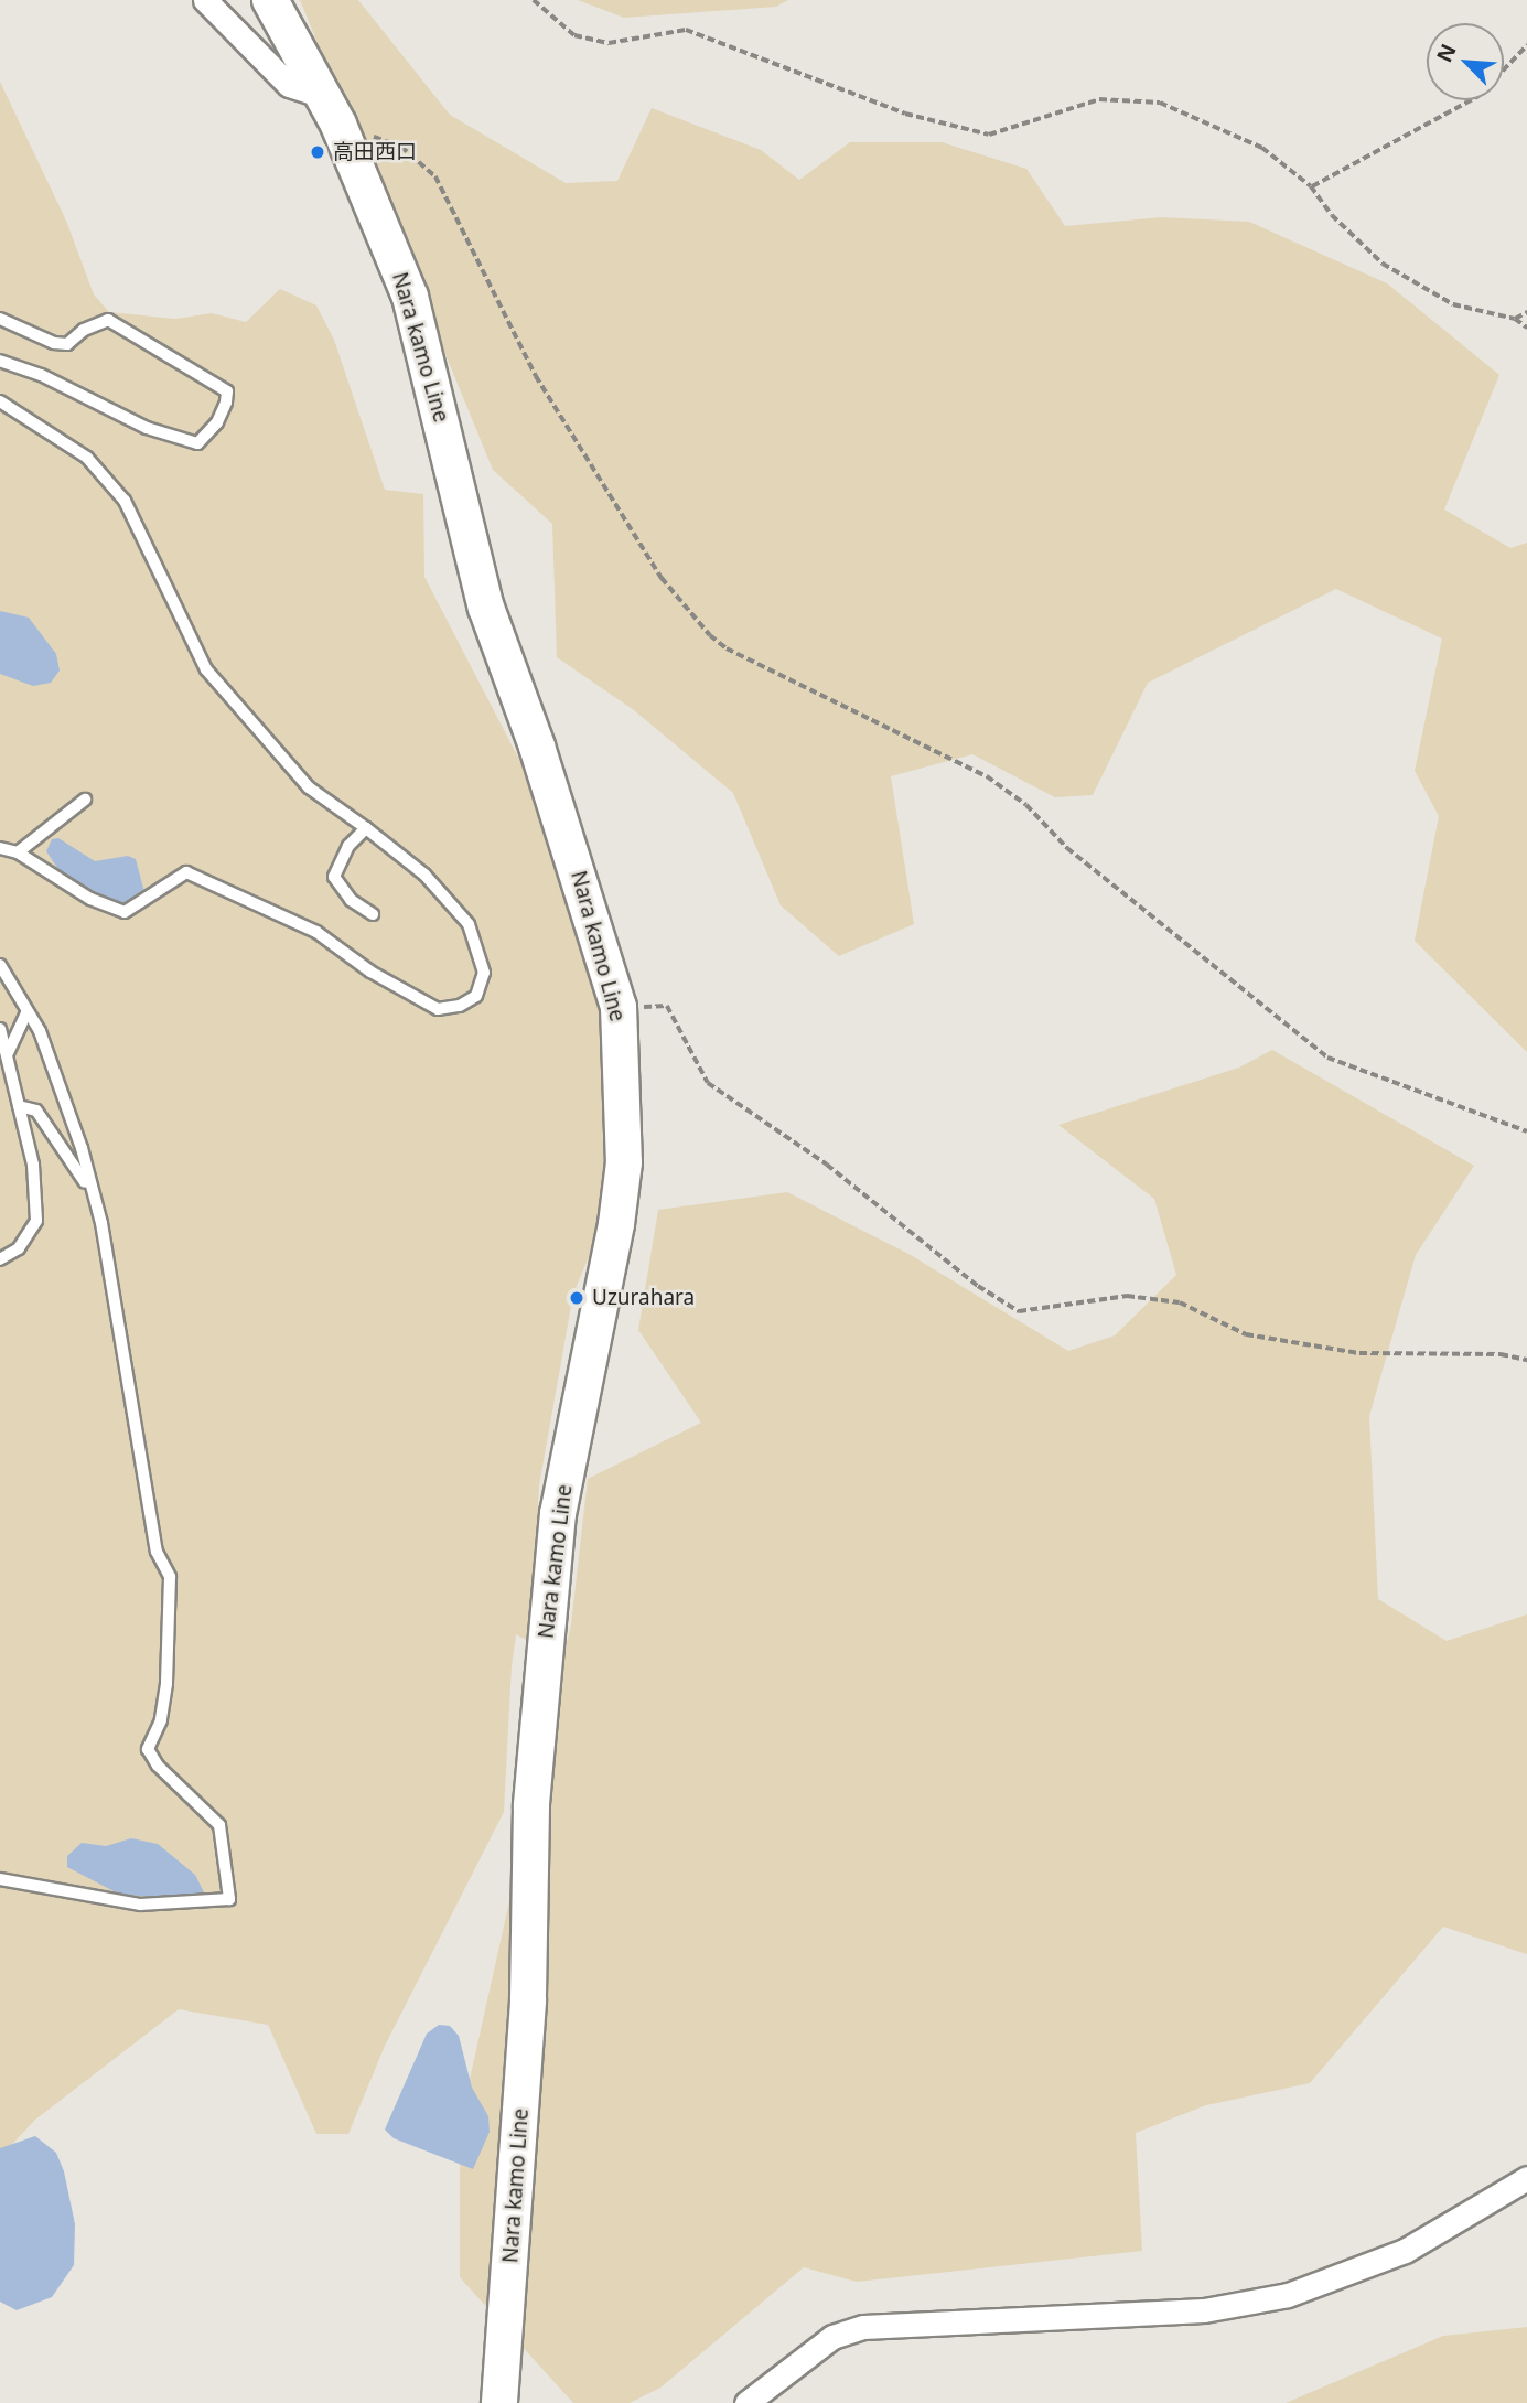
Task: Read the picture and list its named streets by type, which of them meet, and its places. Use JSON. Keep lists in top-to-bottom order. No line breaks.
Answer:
{"streets":{"main road":["Nara kamo Line"]},"places":["高田西口","Uzurahara"],"north":"top left"}
